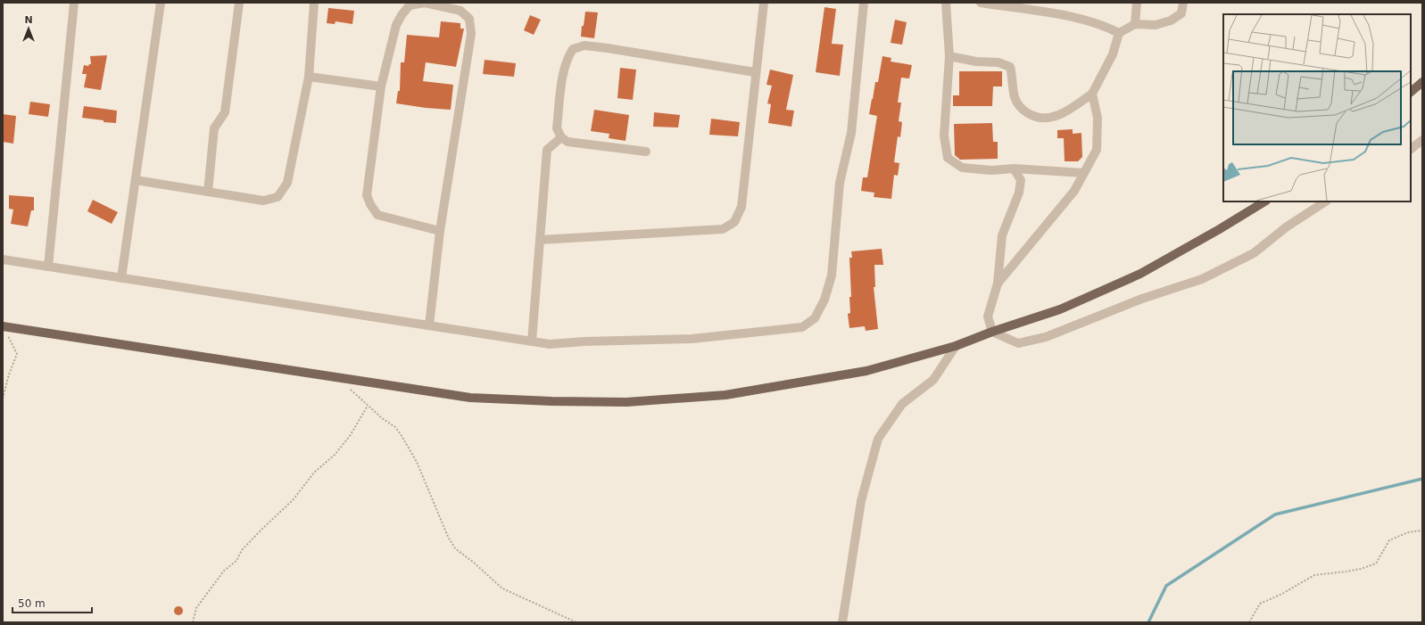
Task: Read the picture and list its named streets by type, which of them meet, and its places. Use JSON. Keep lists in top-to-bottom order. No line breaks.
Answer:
{"scale_bar":"50 m","north":"top"}
